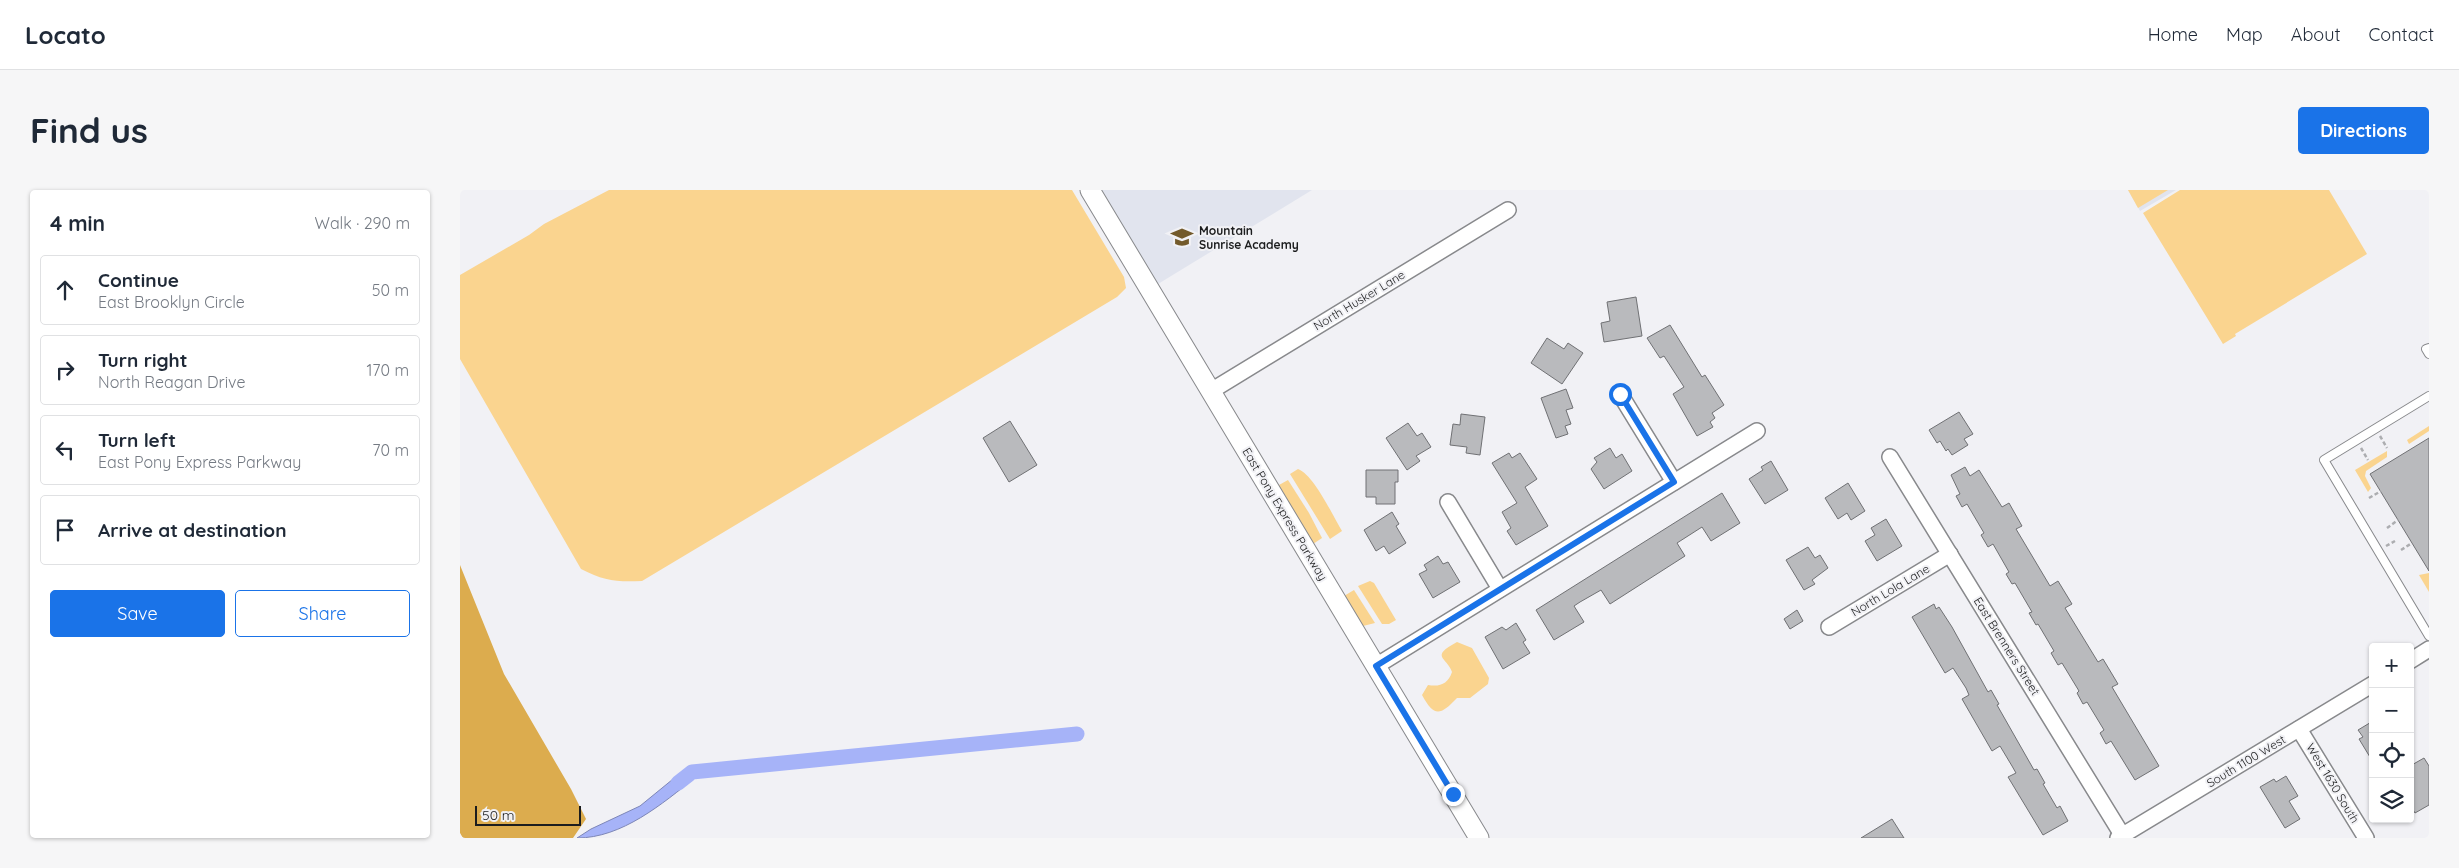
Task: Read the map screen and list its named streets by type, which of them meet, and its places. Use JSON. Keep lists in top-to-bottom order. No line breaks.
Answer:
{"streets":{"street":["North Husker Lane","East Pony Express Parkway","North Lola Lane","East Brenners Street","South 1100 West","West 1630 South"]},"crossings":[["North Husker Lane","East Pony Express Parkway"],["North Lola Lane","East Brenners Street"],["East Brenners Street","South 1100 West"],["South 1100 West","West 1630 South"]],"places":{"school or university":["Mountain Sunrise Academy"]},"scale_bar":"50 m","page":{"header":"Locato","nav":["Home","Map","About","Contact"],"buttons":["Directions",["Save","Share"]],"title":"Find us","heading":["4 min","Walk · 290 m"],"list":[["Continue","East Brooklyn Circle","50 m"],["Turn right","North Reagan Drive","170 m"],["Turn left","East Pony Express Parkway","70 m"],"Arrive at destination"],"map_buttons":["+","−"],"scale":"50 m"}}
